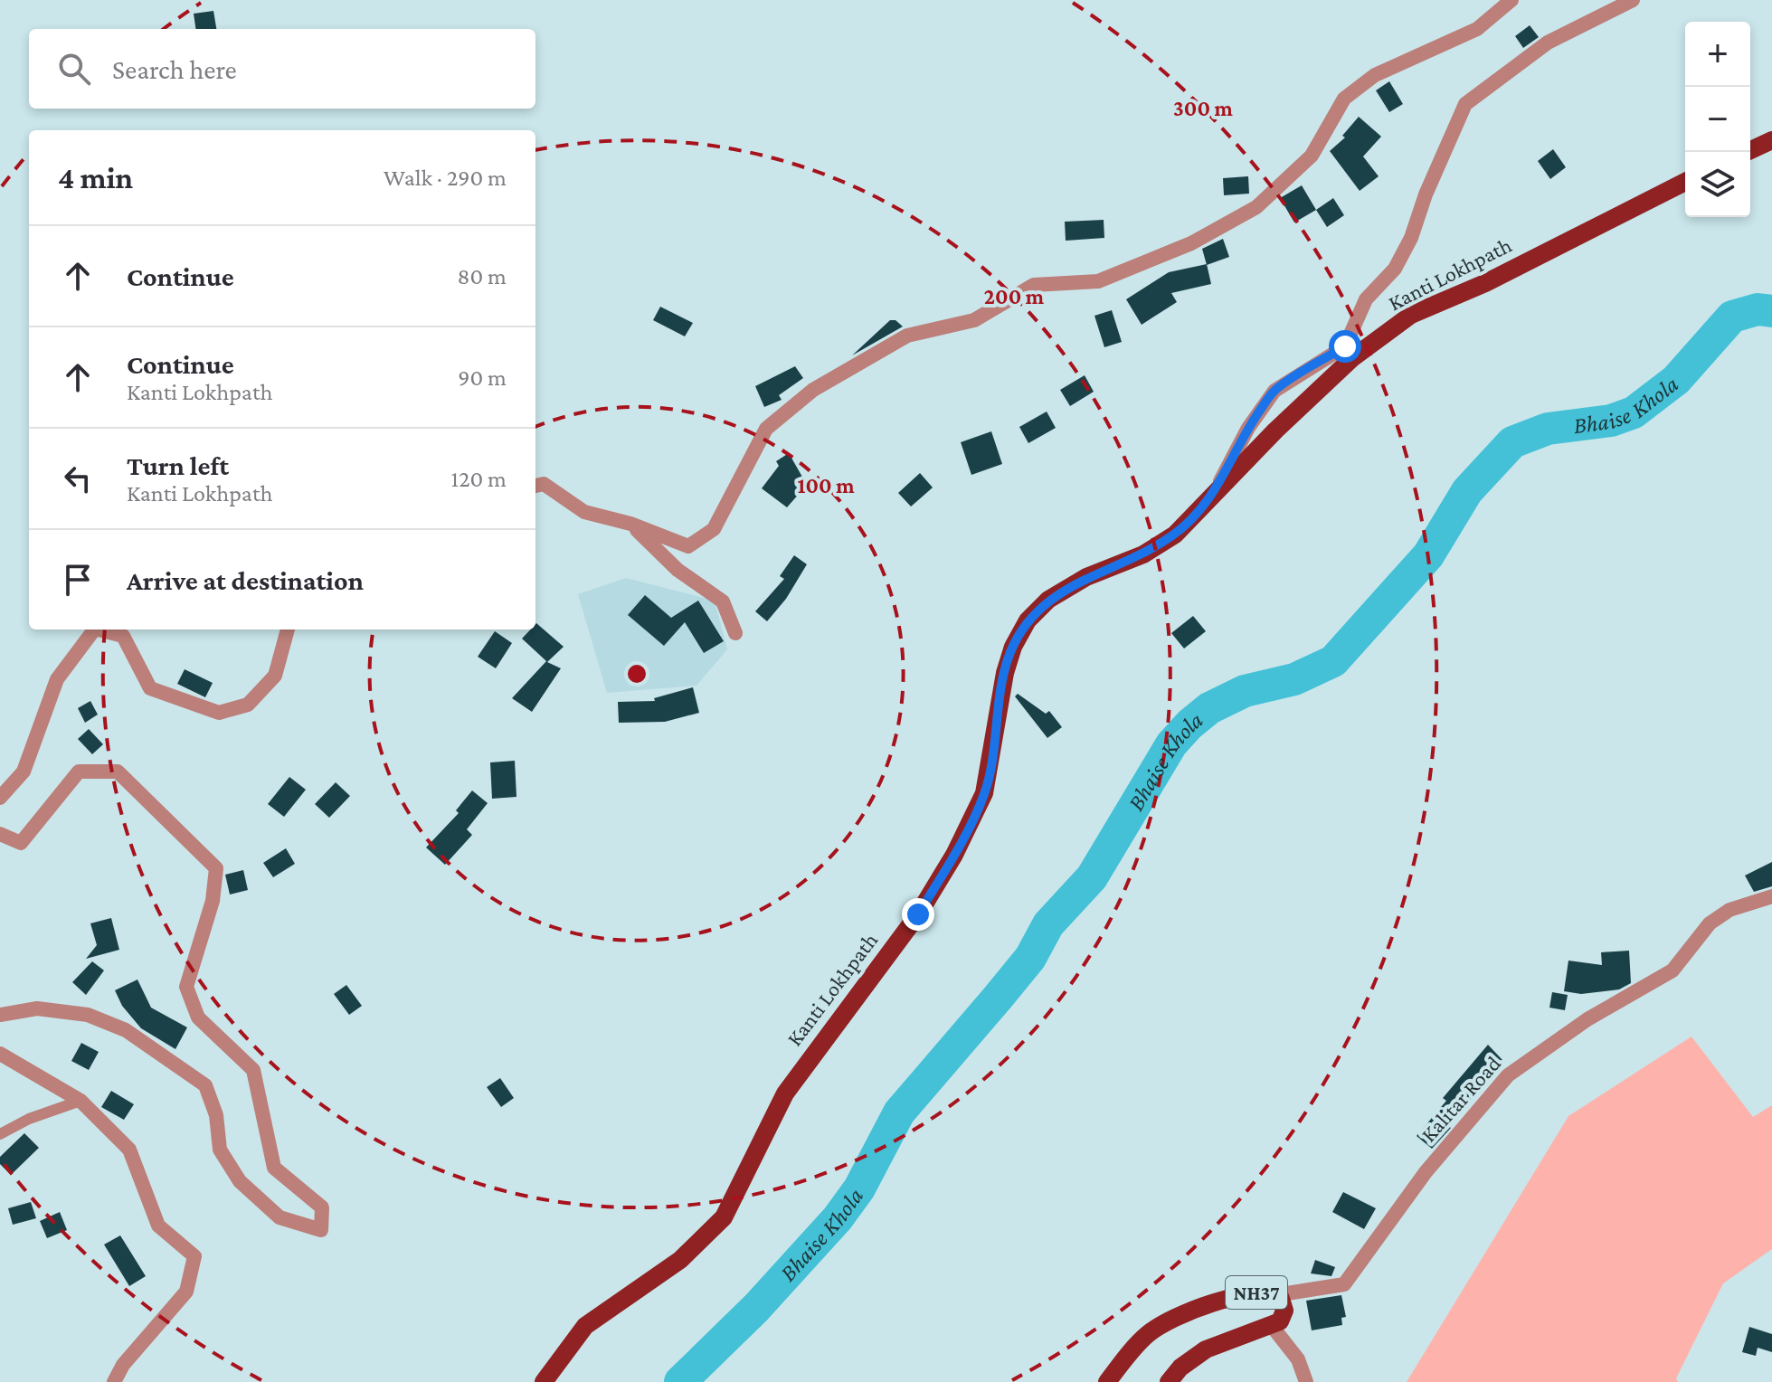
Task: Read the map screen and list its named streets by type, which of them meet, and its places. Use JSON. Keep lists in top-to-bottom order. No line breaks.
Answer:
{"streets":{"main road":["Kanti Lokhpath","NH37"],"street":["Kalitar Road"]},"crossings":[["Kalitar Road","NH37"]],"water":["Bhaise Khola"],"page":{"map_buttons":["+","−"],"search":"Search here","heading":["4 min","Walk · 290 m"],"list":[["Continue","80 m"],["Continue","Kanti Lokhpath","90 m"],["Turn left","Kanti Lokhpath","120 m"],"Arrive at destination"]},"rings":["300 m","200 m","100 m"]}
